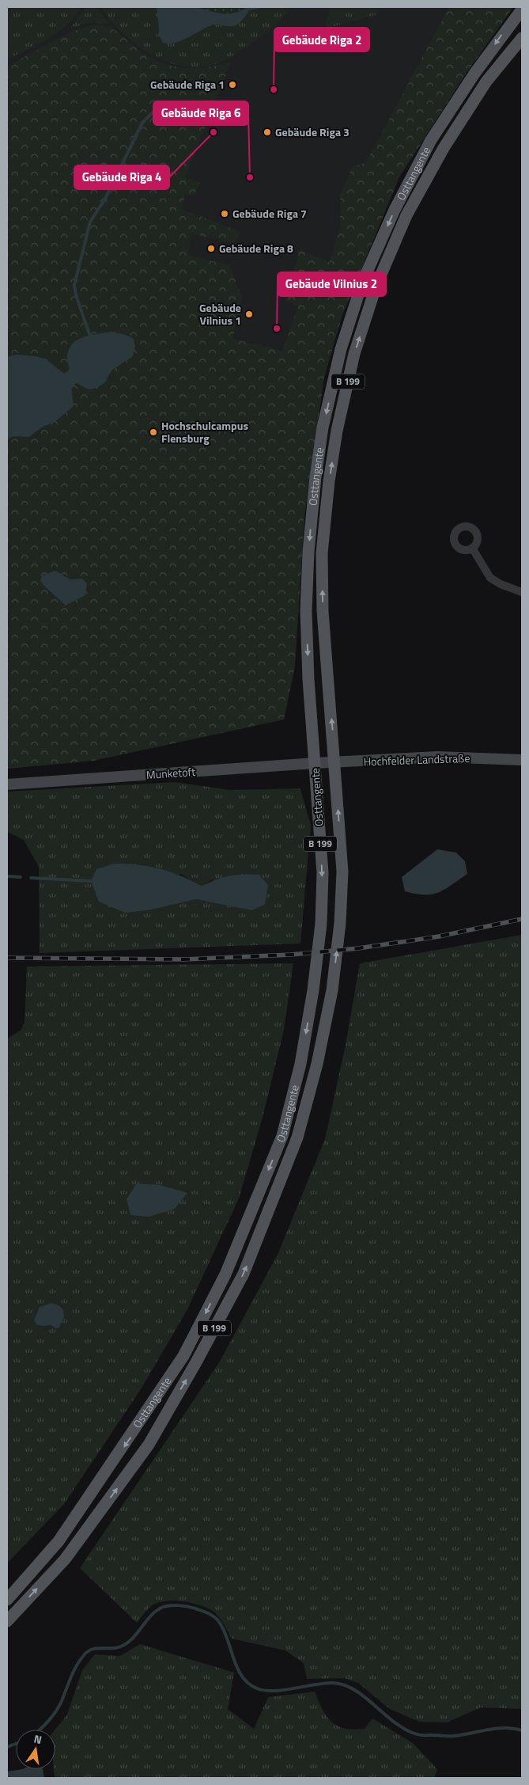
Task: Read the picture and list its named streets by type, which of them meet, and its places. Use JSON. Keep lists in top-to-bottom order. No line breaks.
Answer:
{"streets":{"main road":["Osttangente","B 199"],"street":["Hochfelder Landstraße","Munketoft"]},"crossings":[["Osttangente","Hochfelder Landstraße"],["Osttangente","Munketoft"],["Hochfelder Landstraße","Munketoft"]],"places":["Gebäude Riga 1","Gebäude Riga 2","Gebäude Riga 4","Gebäude Riga 3","Gebäude Riga 6","Gebäude Riga 7","Gebäude Riga 8","Gebäude Vilnius 1","Gebäude Vilnius 2","Hochschulcampus Flensburg"],"north":"top"}
